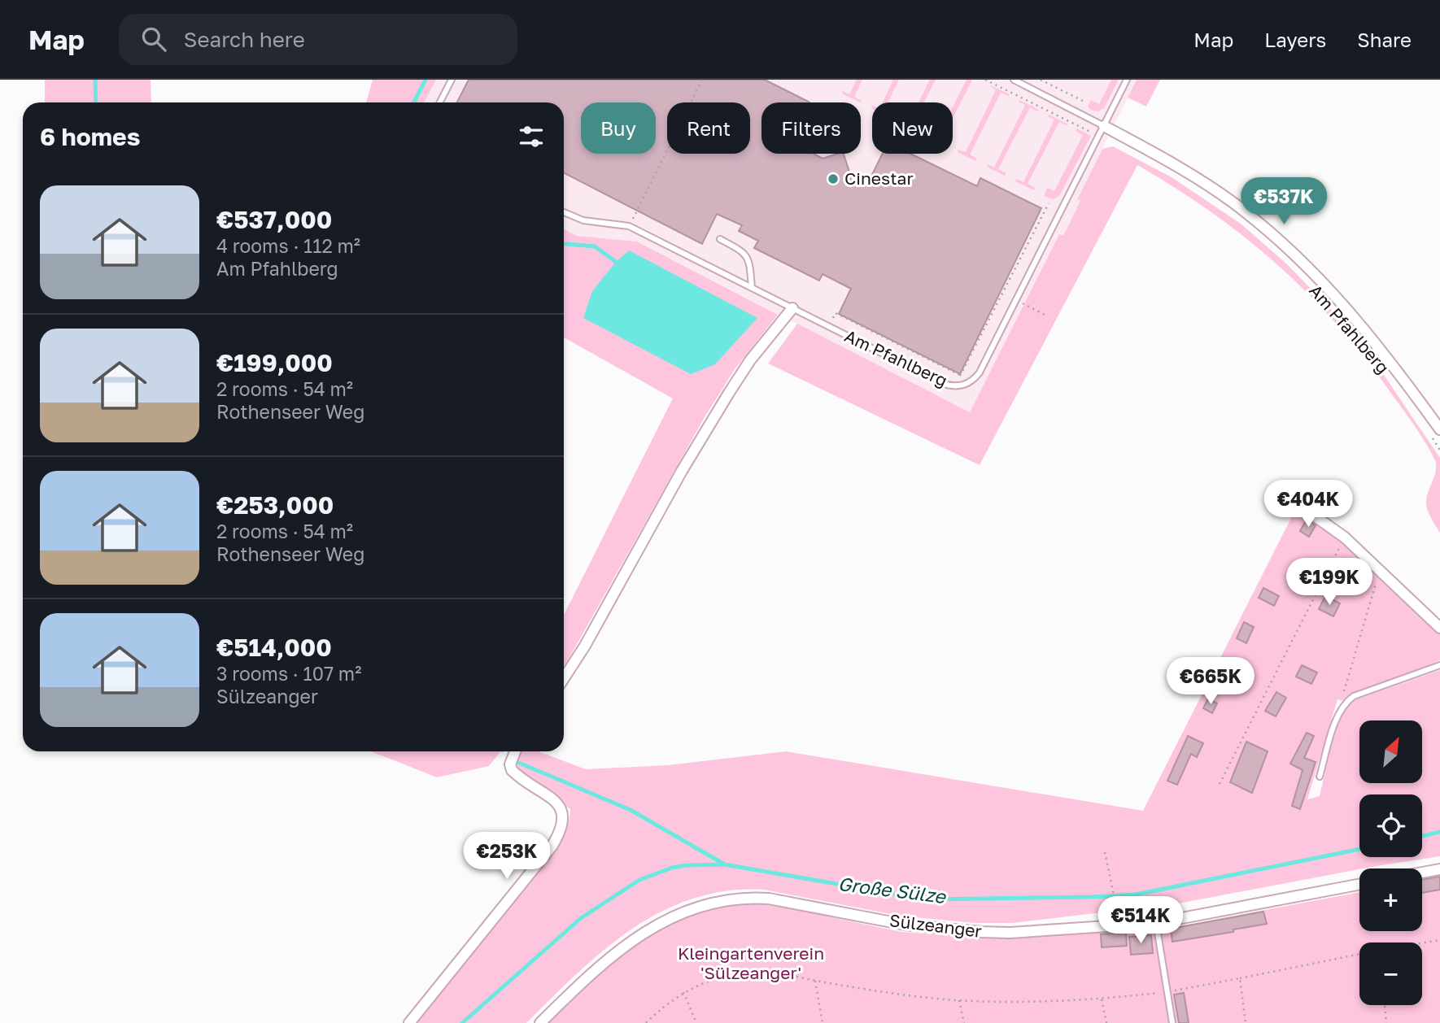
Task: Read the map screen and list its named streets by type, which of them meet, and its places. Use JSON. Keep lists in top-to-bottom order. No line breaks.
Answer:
{"streets":{"street":["Am Pfahlberg","Sülzeanger"]},"water":["Große Sülze"],"parks":["Kleingartenverein 'Sülzeanger'"],"places":["Cinestar"],"north":"top right","page":{"header":"Map","search":"Search here","nav":["Map","Layers","Share"],"chip":["Buy","Rent","Filters","New"],"heading":"6 homes","list":[{"name":"€537,000","note":"4 rooms · 112 m² · Am Pfahlberg"},{"name":"€199,000","note":"2 rooms · 54 m² · Rothenseer Weg"},{"name":"€253,000","note":"2 rooms · 54 m² · Rothenseer Weg"},{"name":"€514,000","note":"3 rooms · 107 m² · Sülzeanger"}],"price":["€537K","€404K","€199K","€665K","€253K","€514K"],"map_buttons":["+","−"]}}
